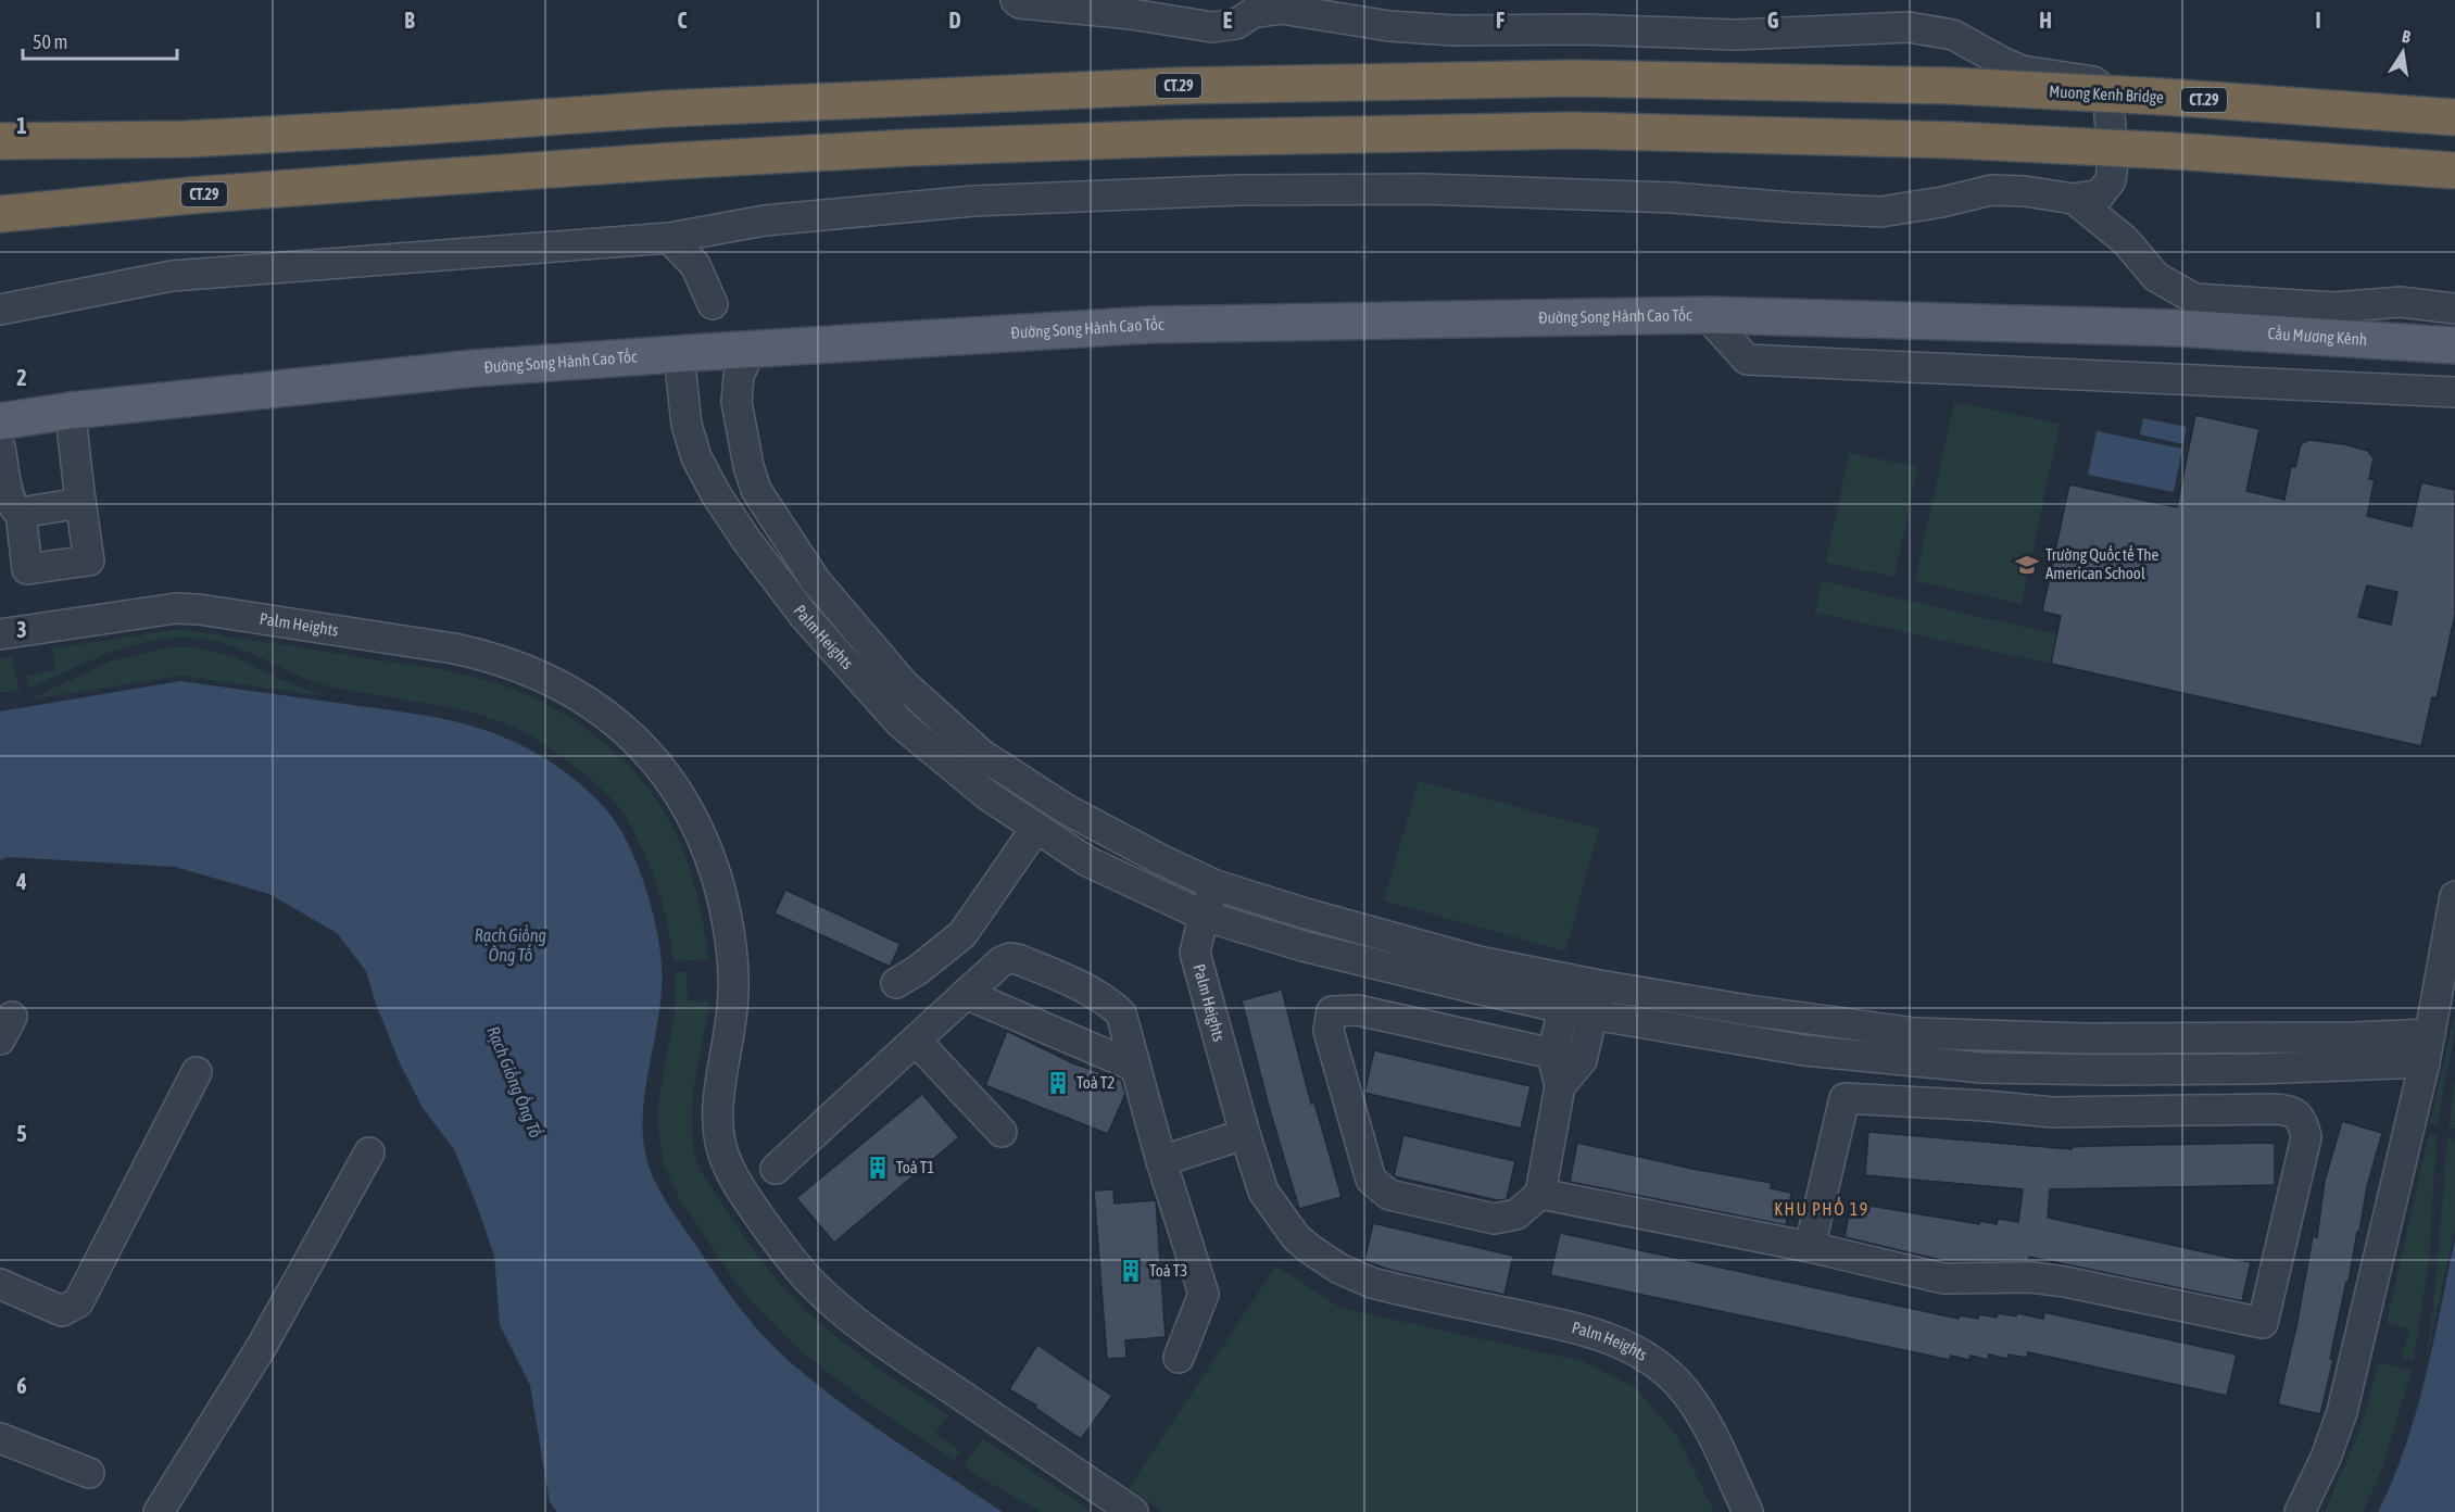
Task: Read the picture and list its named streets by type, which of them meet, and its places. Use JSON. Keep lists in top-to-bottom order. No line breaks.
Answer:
{"streets":{"highway":["CT.29","Muong Kenh Bridge"],"main road":["Đường Song Hành Cao Tốc","Cầu Mương Kênh"],"street":["Palm Heights"]},"crossings":[["Đường Song Hành Cao Tốc","Cầu Mương Kênh"],["Đường Song Hành Cao Tốc","Palm Heights"]],"districts":["KHU PHỐ 19"],"water":["Rạch Giồng Ông Tố","Rạch Giống Ống Tố"],"places":{"school or university":["Trường Quốc tế The American School"],"building":["Toà T2","Toà T1","Toà T3"]},"scale_bar":"50 m","north":"top","grid":{"columns":["B","C","D","E","F","G","H","I"],"rows":["1","2","3","4","5","6"]}}
